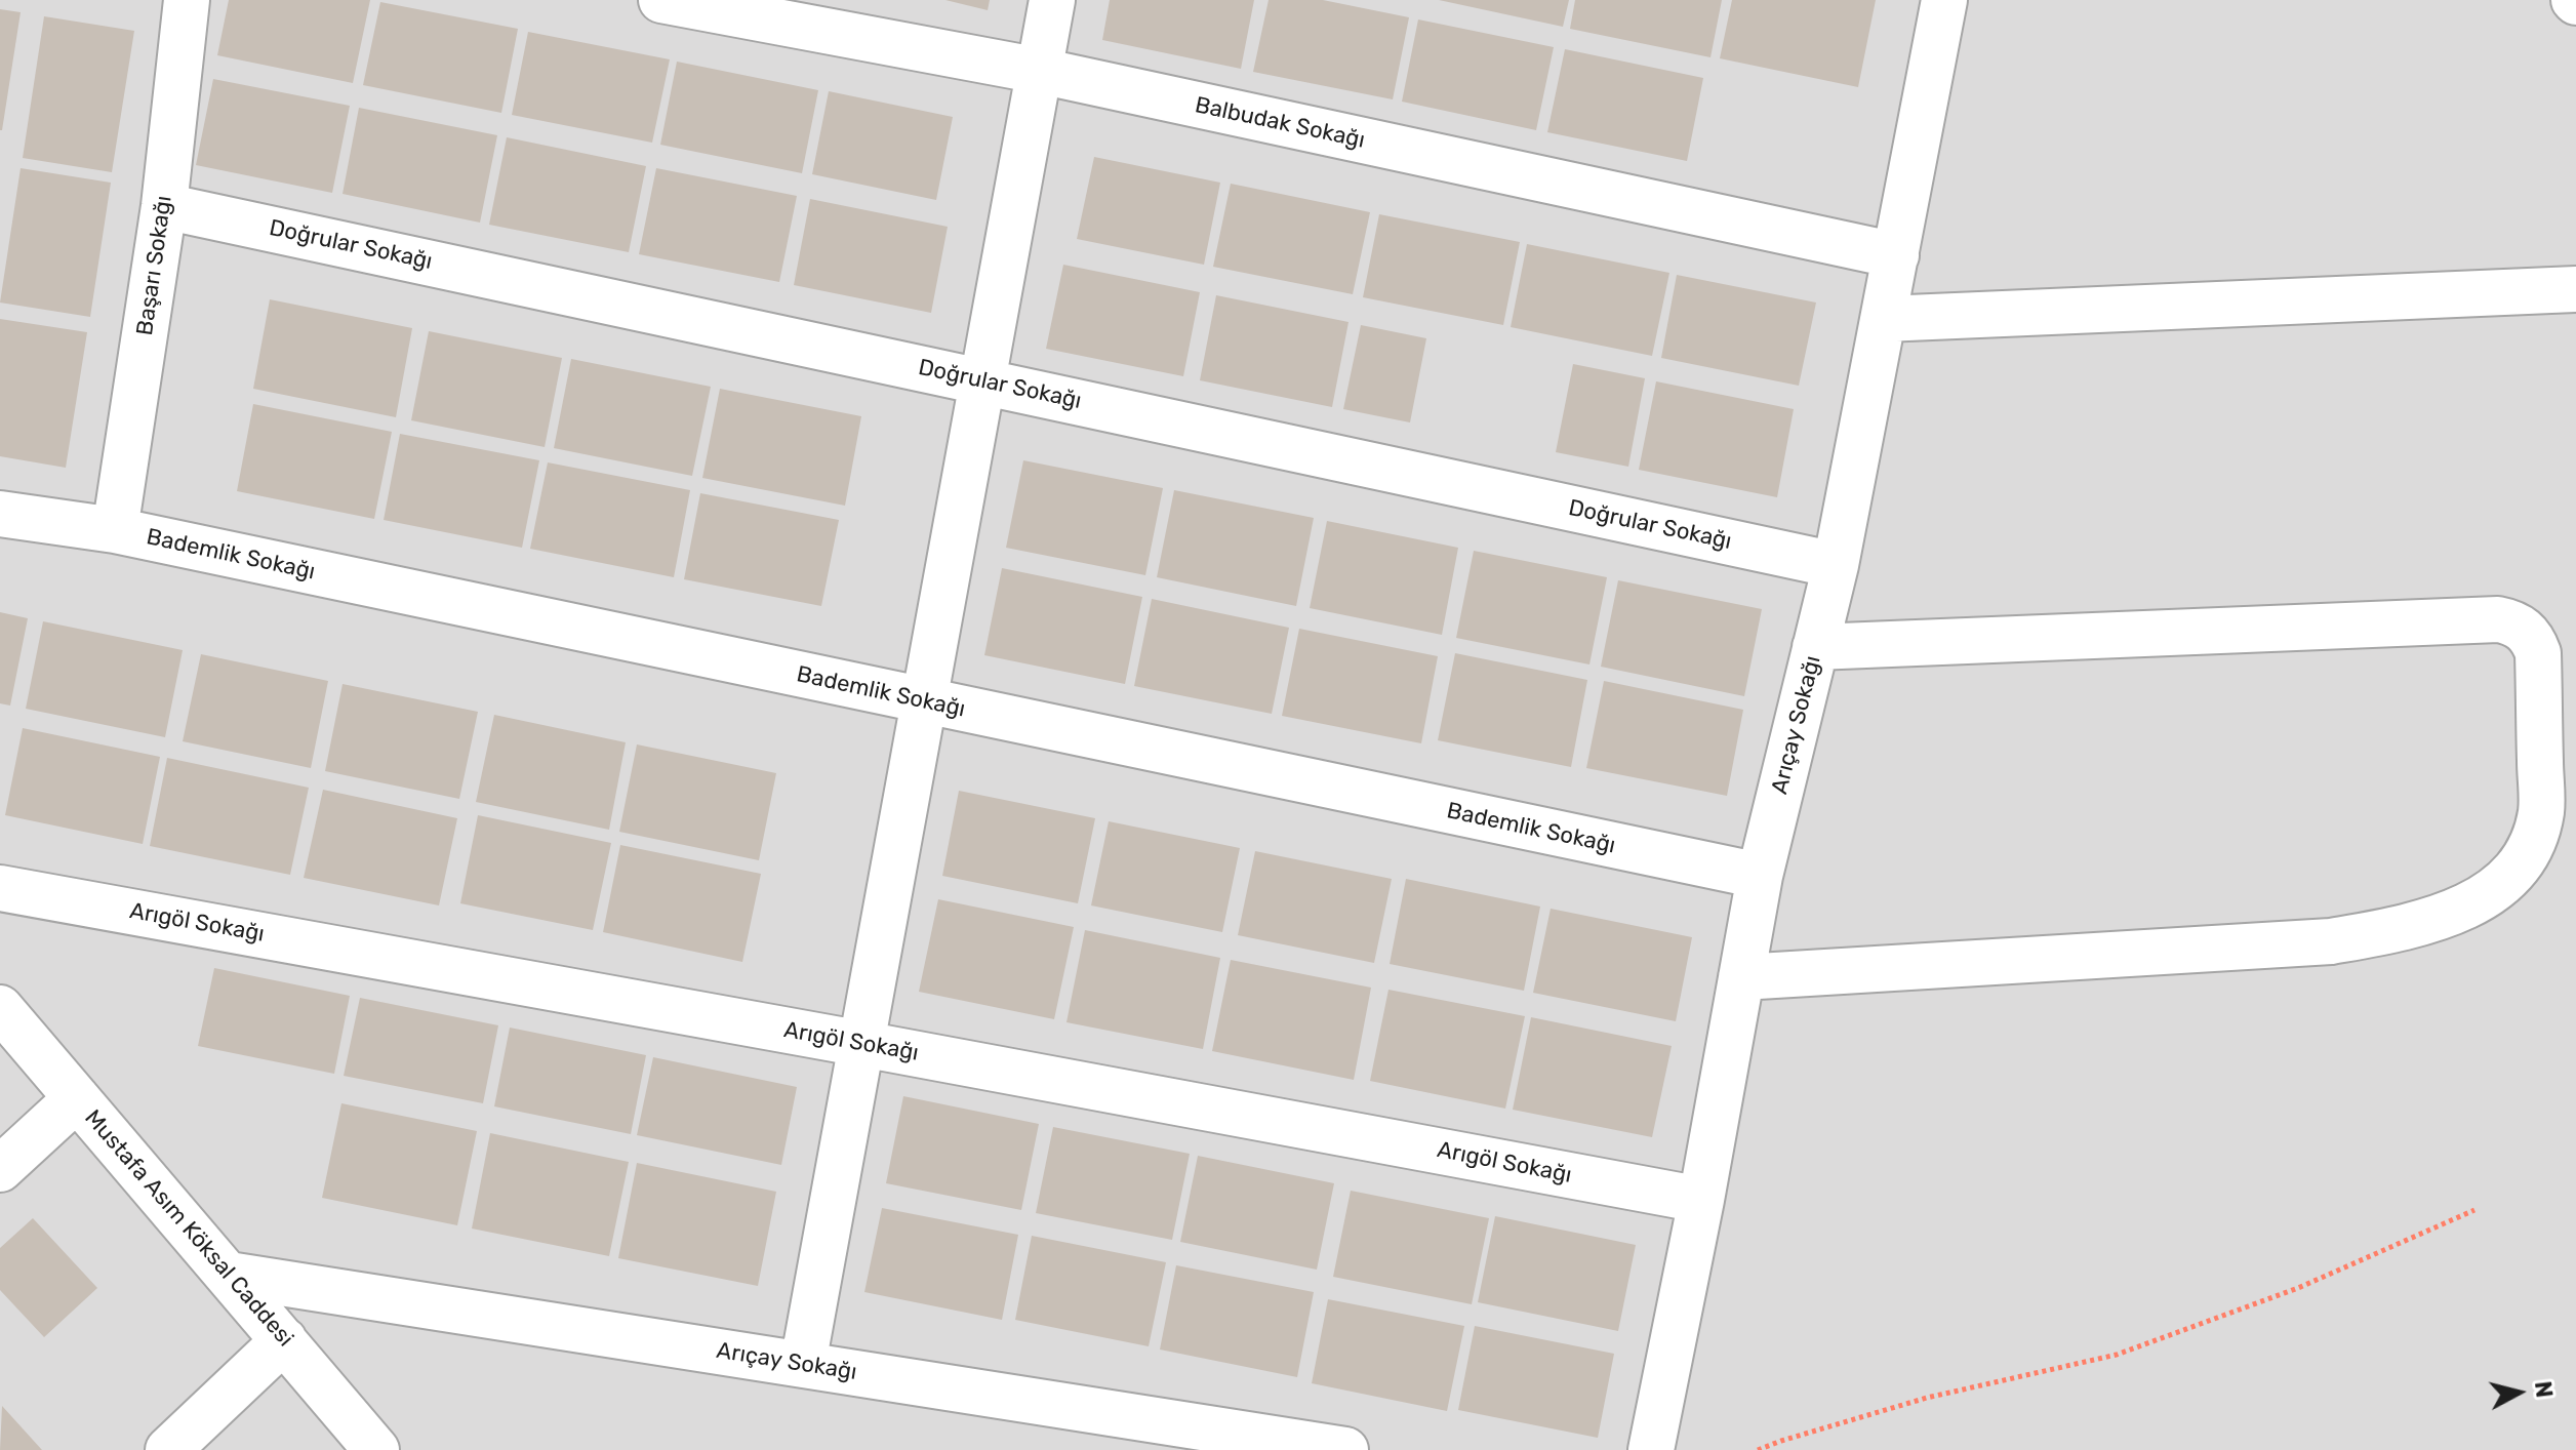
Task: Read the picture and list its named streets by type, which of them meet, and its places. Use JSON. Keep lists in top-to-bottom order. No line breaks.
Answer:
{"streets":{"street":["Balbudak Sokağı","Doğrular Sokağı","Başarı Sokağı","Bademlik Sokağı","Arıçay Sokağı","Arıgöl Sokağı","Mustafa Asım Köksal Caddesi"]},"crossings":[["Balbudak Sokağı","Arıçay Sokağı"],["Doğrular Sokağı","Başarı Sokağı"],["Doğrular Sokağı","Arıçay Sokağı"],["Başarı Sokağı","Bademlik Sokağı"],["Bademlik Sokağı","Arıçay Sokağı"],["Arıçay Sokağı","Arıgöl Sokağı"],["Arıçay Sokağı","Mustafa Asım Köksal Caddesi"]],"north":"right"}
